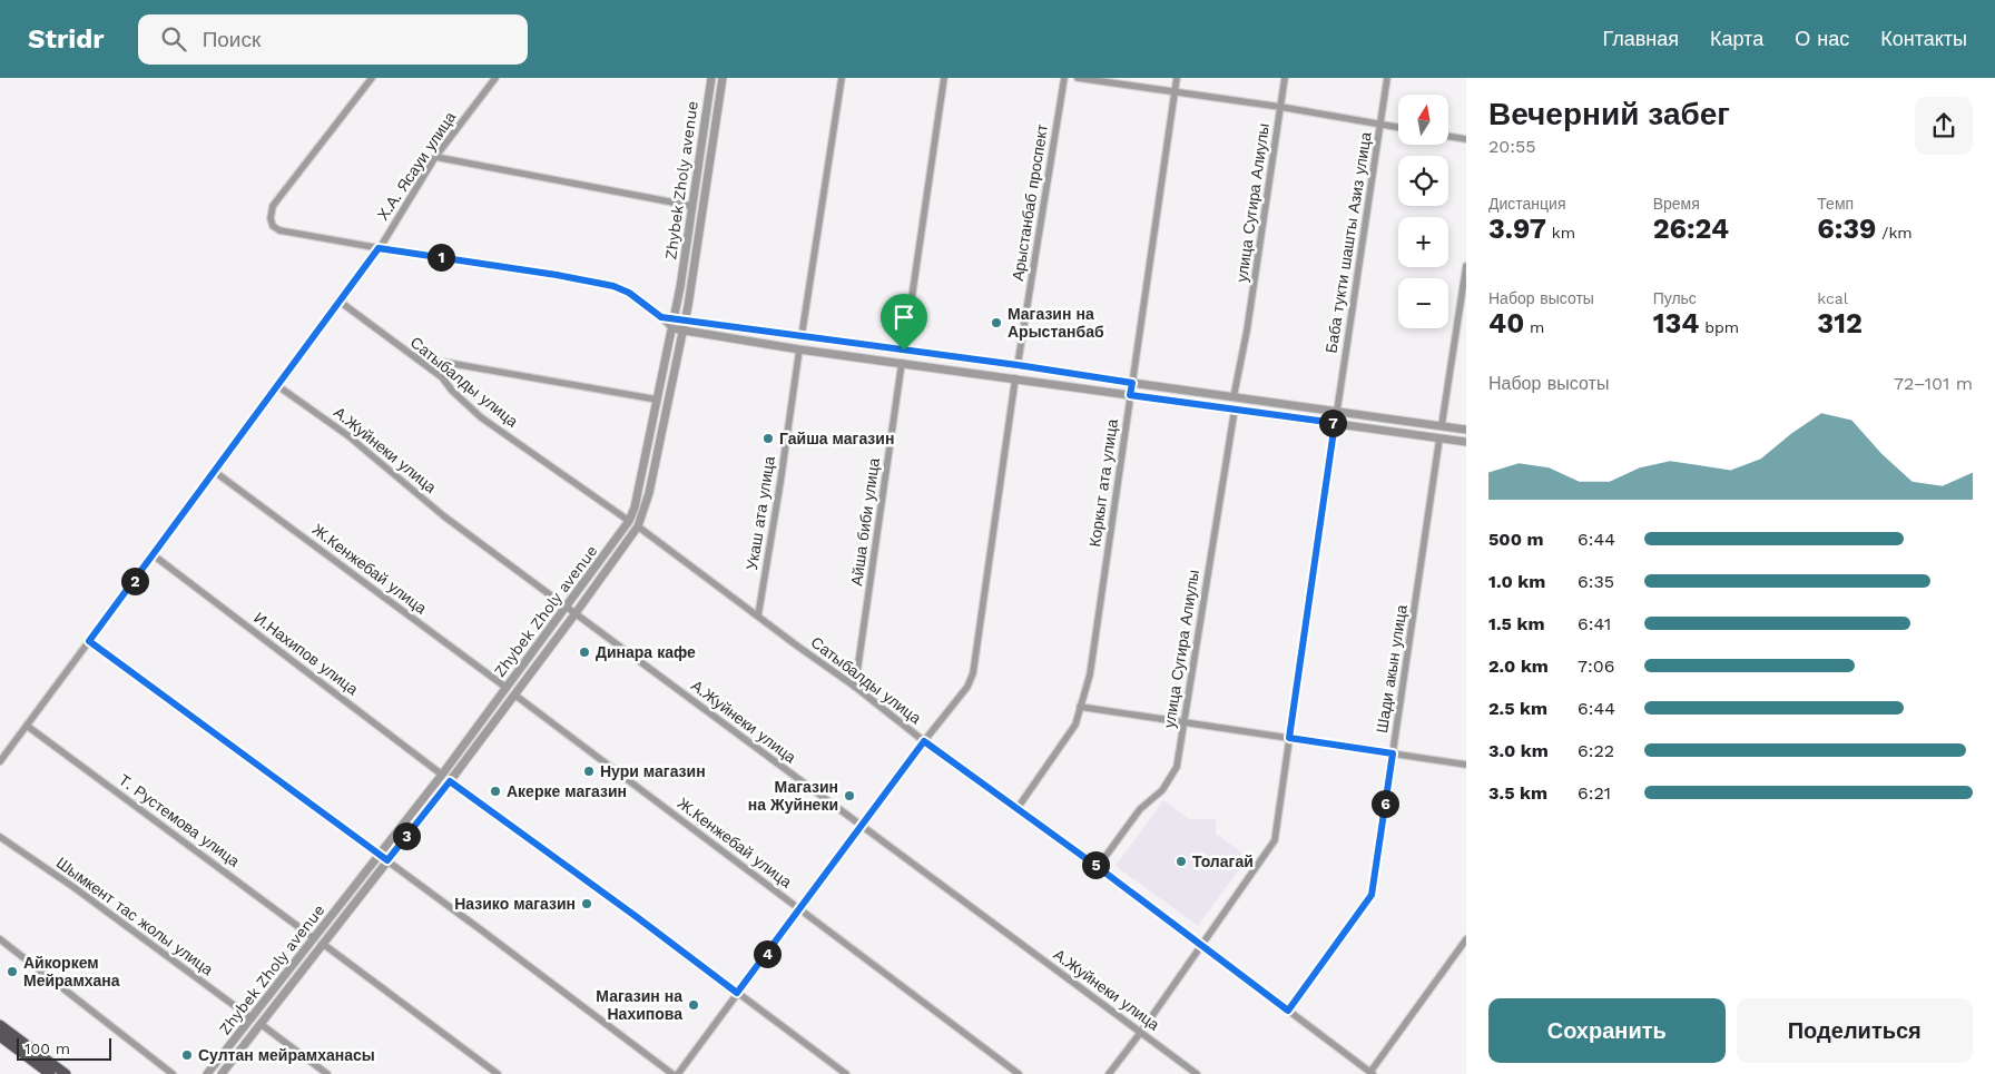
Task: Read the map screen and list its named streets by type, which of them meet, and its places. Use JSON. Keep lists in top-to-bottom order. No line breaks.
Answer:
{"streets":{"street":["Х.А. Ясауи улица","Zhybek Zholy avenue","Арыстанбаб проспект","улица Сугира Алиулы","Баба тукти шашты Азиз улица","Сатыбалды улица","А.Жуйнеки улица","Коркыт ата улица","Укаш ата улица","Айша биби улица","Ж.Кенжебай улица","И.Нахипов улица","Шади акын улица","Т. Рустемова улица","Шымкент тас жолы улица"]},"crossings":[["Х.А. Ясауи улица","Сатыбалды улица"],["Х.А. Ясауи улица","А.Жуйнеки улица"],["Х.А. Ясауи улица","Ж.Кенжебай улица"],["Х.А. Ясауи улица","И.Нахипов улица"],["Х.А. Ясауи улица","Т. Рустемова улица"],["Zhybek Zholy avenue","Сатыбалды улица"],["Zhybek Zholy avenue","А.Жуйнеки улица"],["Zhybek Zholy avenue","Ж.Кенжебай улица"],["Zhybek Zholy avenue","И.Нахипов улица"],["Zhybek Zholy avenue","Т. Рустемова улица"],["Zhybek Zholy avenue","Шымкент тас жолы улица"],["улица Сугира Алиулы","Сатыбалды улица"],["Сатыбалды улица","Коркыт ата улица"],["Сатыбалды улица","Укаш ата улица"],["Сатыбалды улица","Айша биби улица"],["Сатыбалды улица","Шади акын улица"]],"places":["Магазин на Арыстанбаб","Гайша магазин","Динара кафе","Нури магазин","Акерке магазин","Магазин на Жуйнеки","Толагай","Назико магазин","Айкоркем Мейрамхана","Магазин на Нахипова","Султан мейрамханасы"],"scale_bar":"100 m","north":"top","page":{"header":"Stridr","search":"Поиск","nav":["Главная","Карта","О нас","Контакты"],"heading":["Вечерний забег","20:55"],"map_buttons":["+","−"],"stats":[["Дистанция","3.97 km"],["Время","26:24"],["Темп","6:39 /km"],["Набор высоты","40 m"],["Пульс","134 bpm"],["kcal","312"]],"pins":["1","7","2","6","3","5","4"],"chart":["Набор высоты","72–101 m"],"list":[{"name":"500 m","note":"6:44"},{"name":"1.0 km","note":"6:35"},{"name":"1.5 km","note":"6:41"},{"name":"2.0 km","note":"7:06"},{"name":"2.5 km","note":"6:44"},{"name":"3.0 km","note":"6:22"},{"name":"3.5 km","note":"6:21"}],"buttons":["Сохранить","Поделиться"],"scale":"100 m"}}
